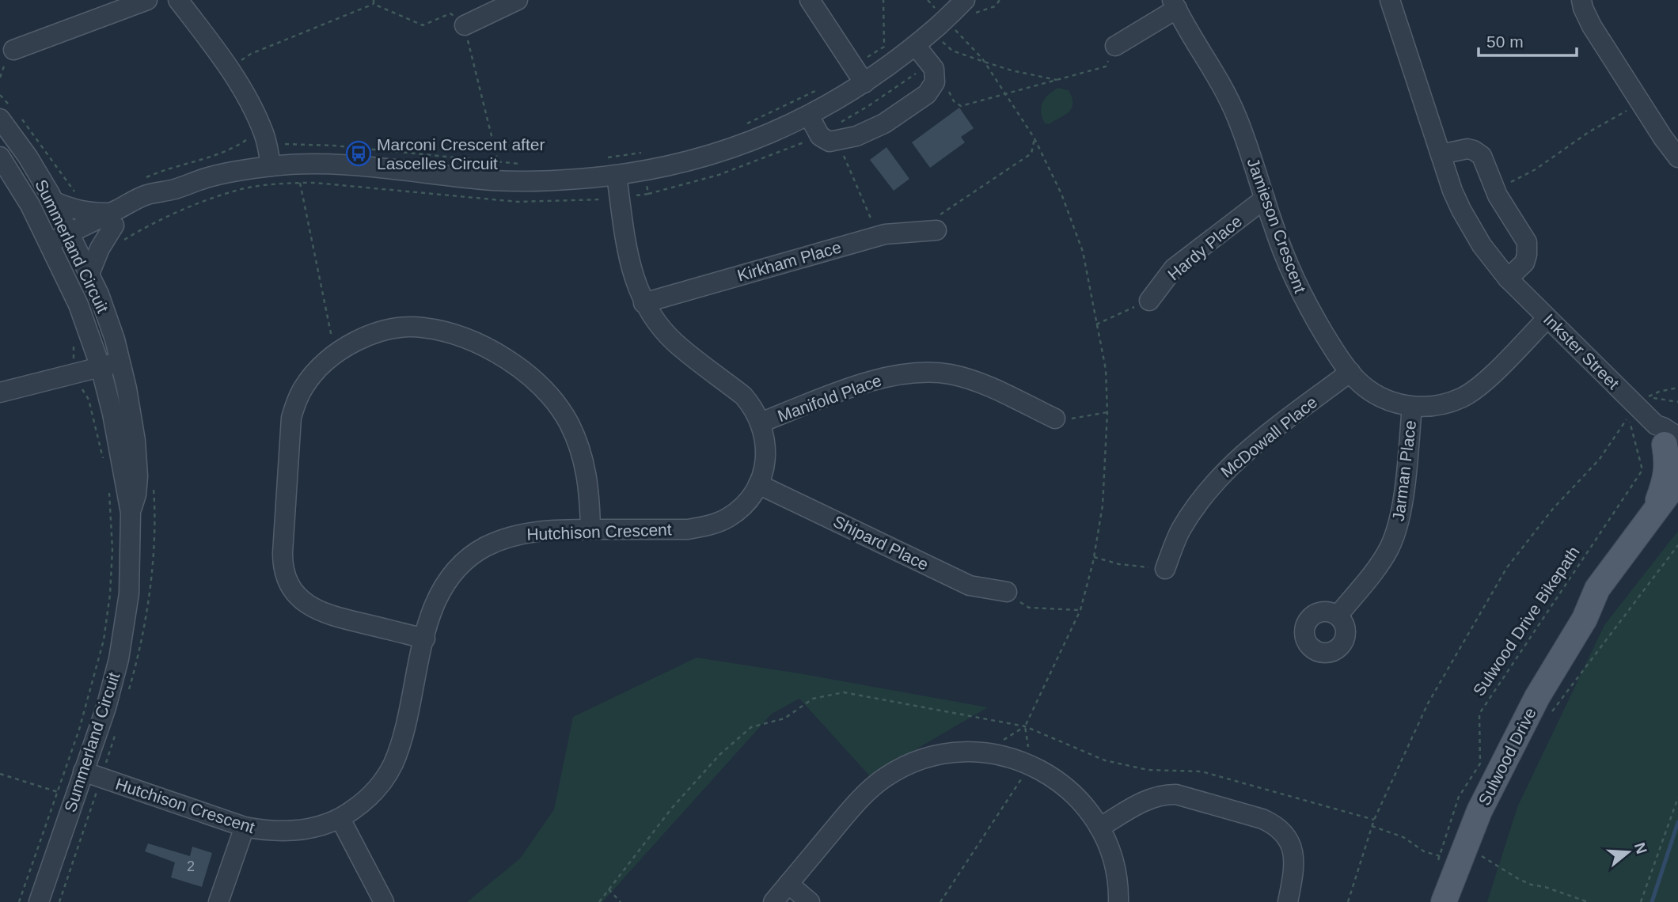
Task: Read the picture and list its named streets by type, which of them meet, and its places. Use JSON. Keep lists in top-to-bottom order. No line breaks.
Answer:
{"streets":{"main road":["Sulwood Drive"],"street":["Jamieson Crescent","Summerland Circuit","Hardy Place","Kirkham Place","Inkster Street","Manifold Place","McDowall Place","Jarman Place","Hutchison Crescent","Shipard Place"],"path":["Sulwood Drive Bikepath"]},"crossings":[["Jamieson Crescent","Hardy Place"],["Jamieson Crescent","Inkster Street"],["Jamieson Crescent","McDowall Place"],["Jamieson Crescent","Jarman Place"],["Summerland Circuit","Hutchison Crescent"],["Kirkham Place","Hutchison Crescent"],["Manifold Place","Hutchison Crescent"],["Hutchison Crescent","Shipard Place"]],"places":{"bus stop":["Marconi Crescent after Lascelles Circuit"]},"house_numbers":["2"],"scale_bar":"50 m","north":"right"}
